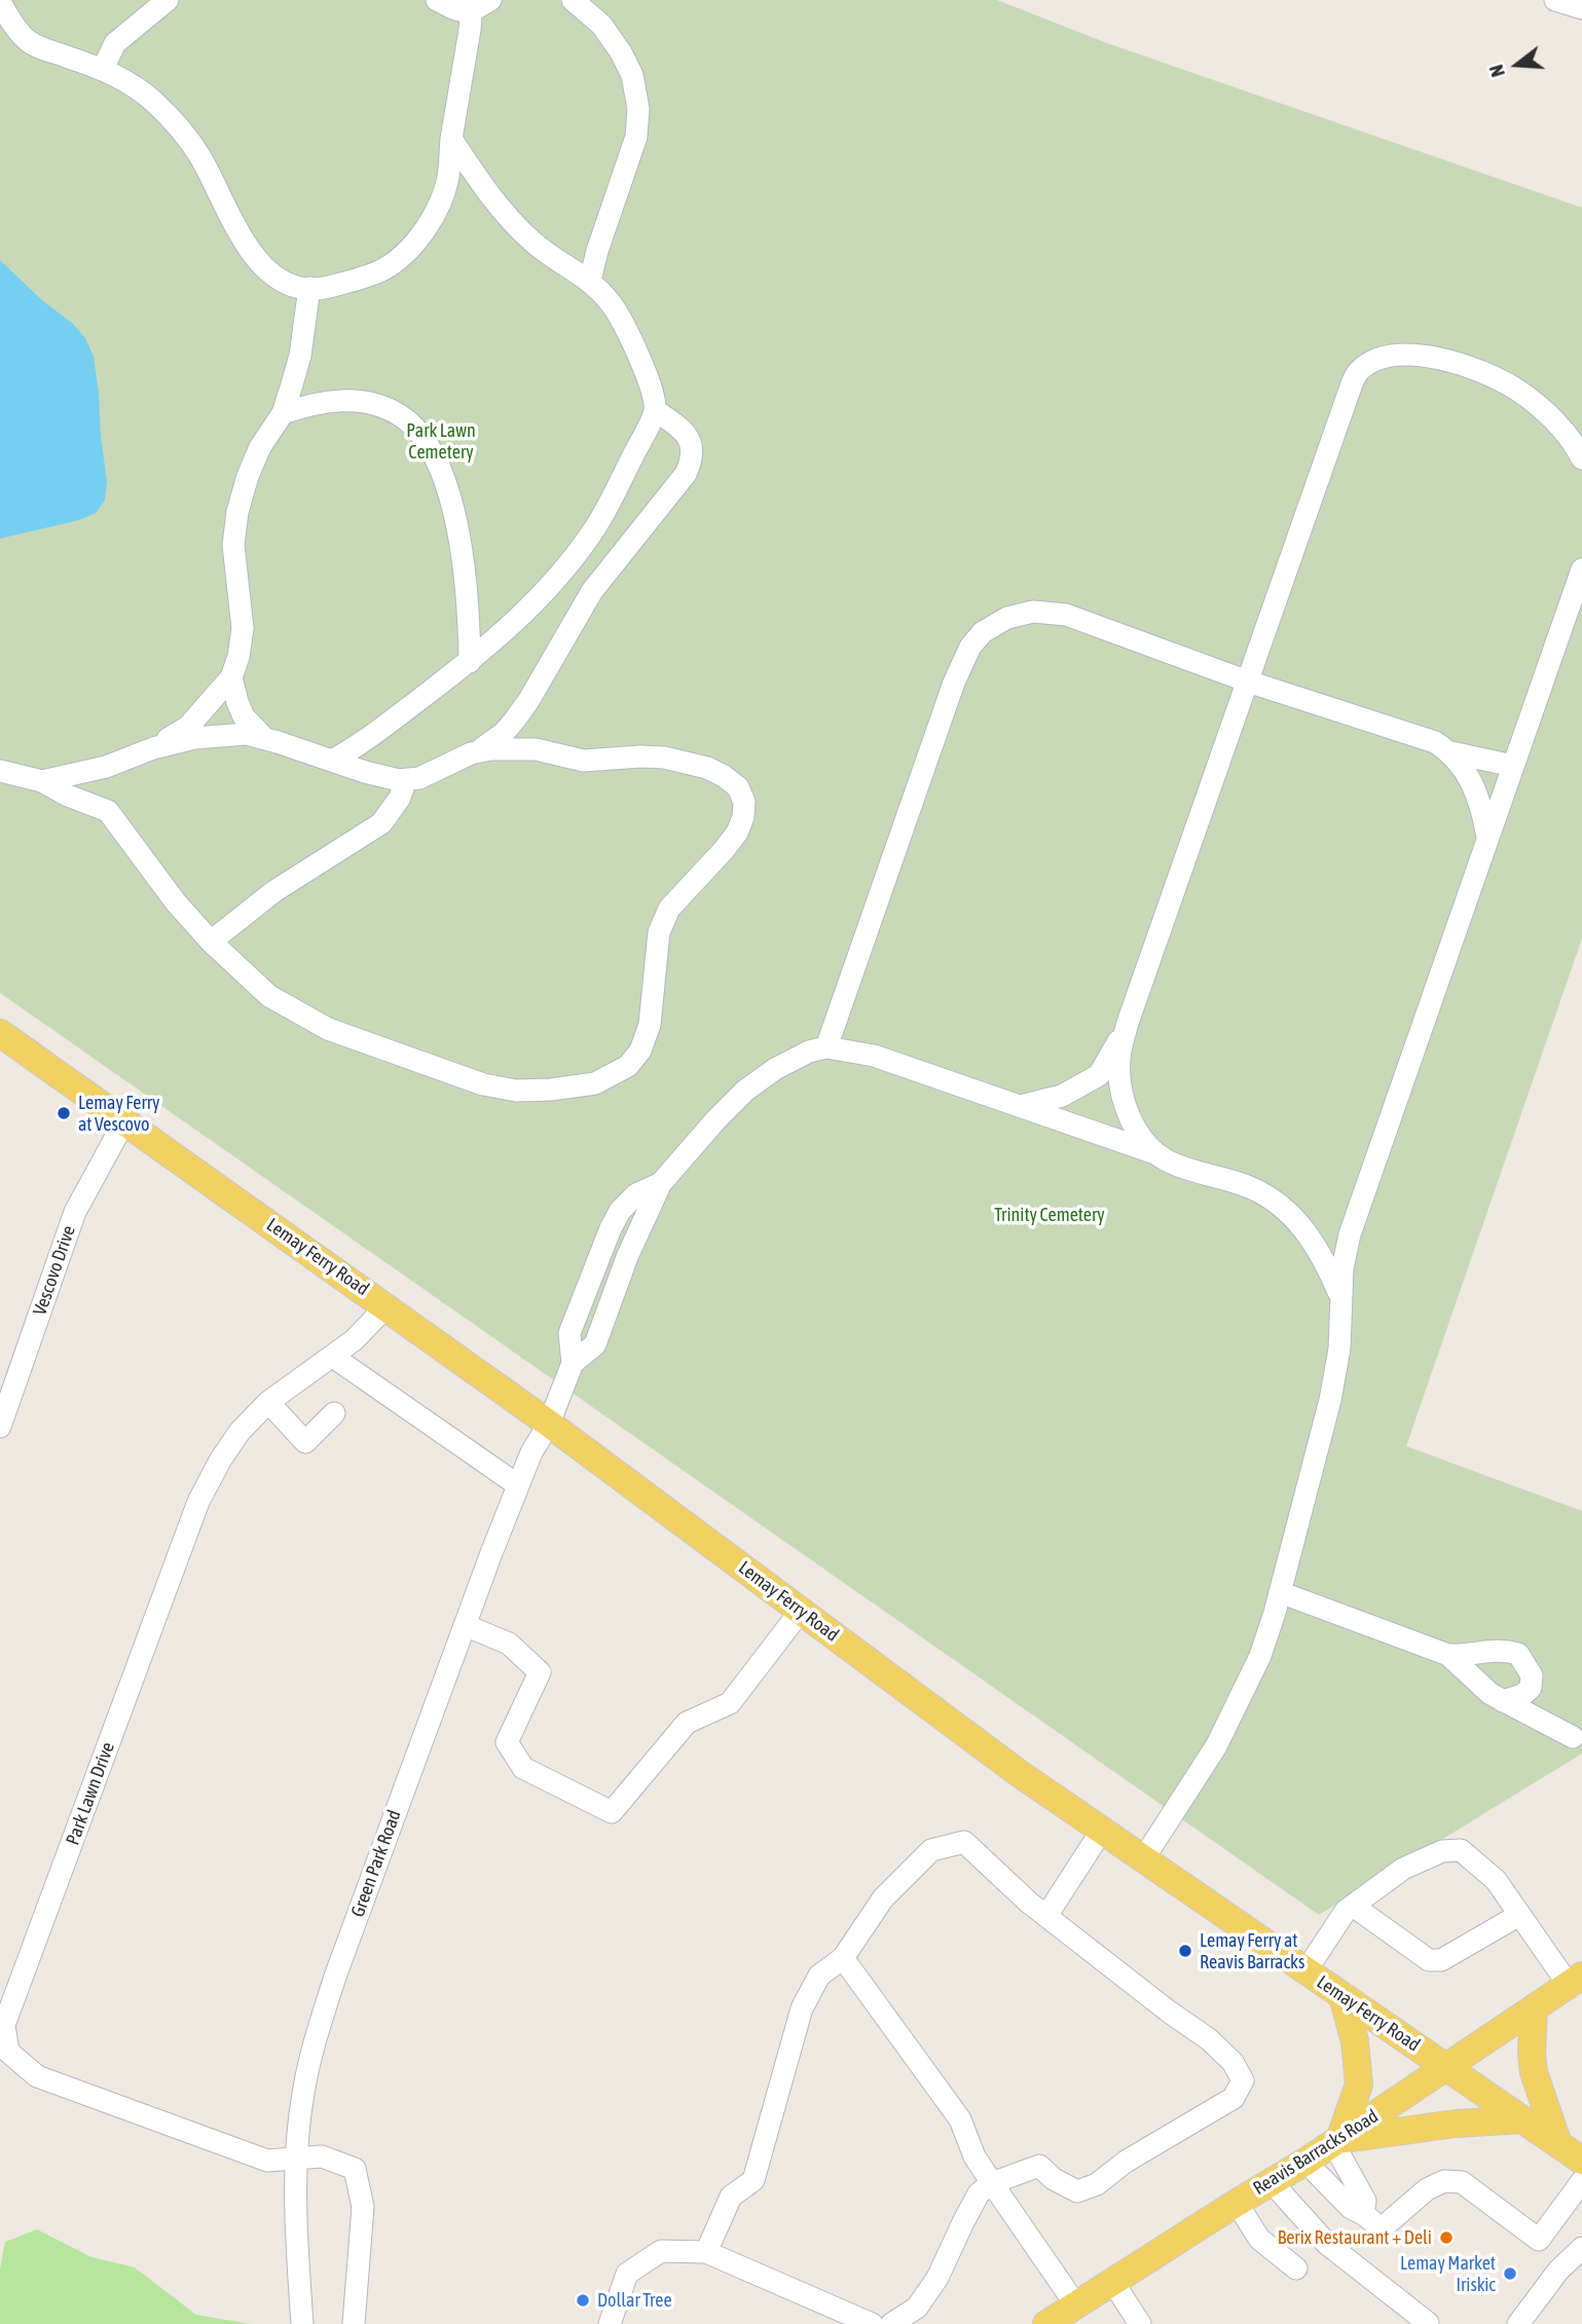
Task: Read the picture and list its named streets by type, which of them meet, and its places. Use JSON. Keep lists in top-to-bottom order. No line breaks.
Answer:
{"streets":{"main road":["Lemay Ferry Road","Reavis Barracks Road"],"street":["Vescovo Drive","Park Lawn Drive","Green Park Road"]},"crossings":[["Lemay Ferry Road","Vescovo Drive"],["Lemay Ferry Road","Park Lawn Drive"],["Lemay Ferry Road","Green Park Road"],["Lemay Ferry Road","Reavis Barracks Road"],["Park Lawn Drive","Green Park Road"]],"parks":["Park Lawn Cemetery","Trinity Cemetery"],"places":["Lemay Ferry at Vescovo","Lemay Ferry at Reavis Barracks","Berix Restaurant + Deli","Lemay Market Iriskic","Dollar Tree"],"north":"left"}
